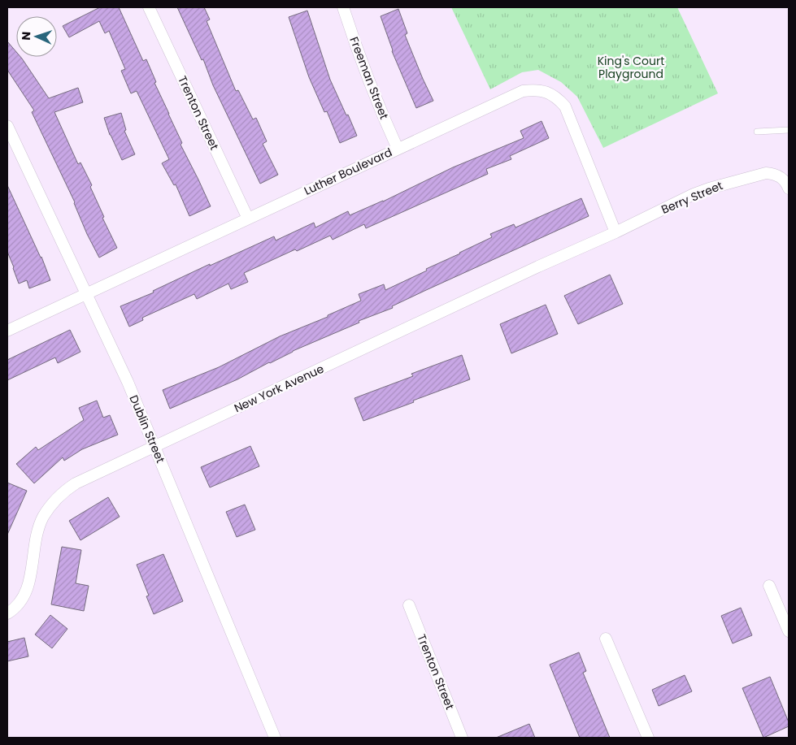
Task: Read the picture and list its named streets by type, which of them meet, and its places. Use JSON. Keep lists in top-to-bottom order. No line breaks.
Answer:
{"streets":{"street":["Freeman Street","Trenton Street","Luther Boulevard","Berry Street","New York Avenue","Dublin Street"]},"crossings":[["Freeman Street","Luther Boulevard"],["Trenton Street","Luther Boulevard"],["Luther Boulevard","Berry Street"],["Luther Boulevard","New York Avenue"],["Luther Boulevard","Dublin Street"],["Berry Street","New York Avenue"],["New York Avenue","Dublin Street"]],"parks":["King's Court Playground"],"north":"left"}
